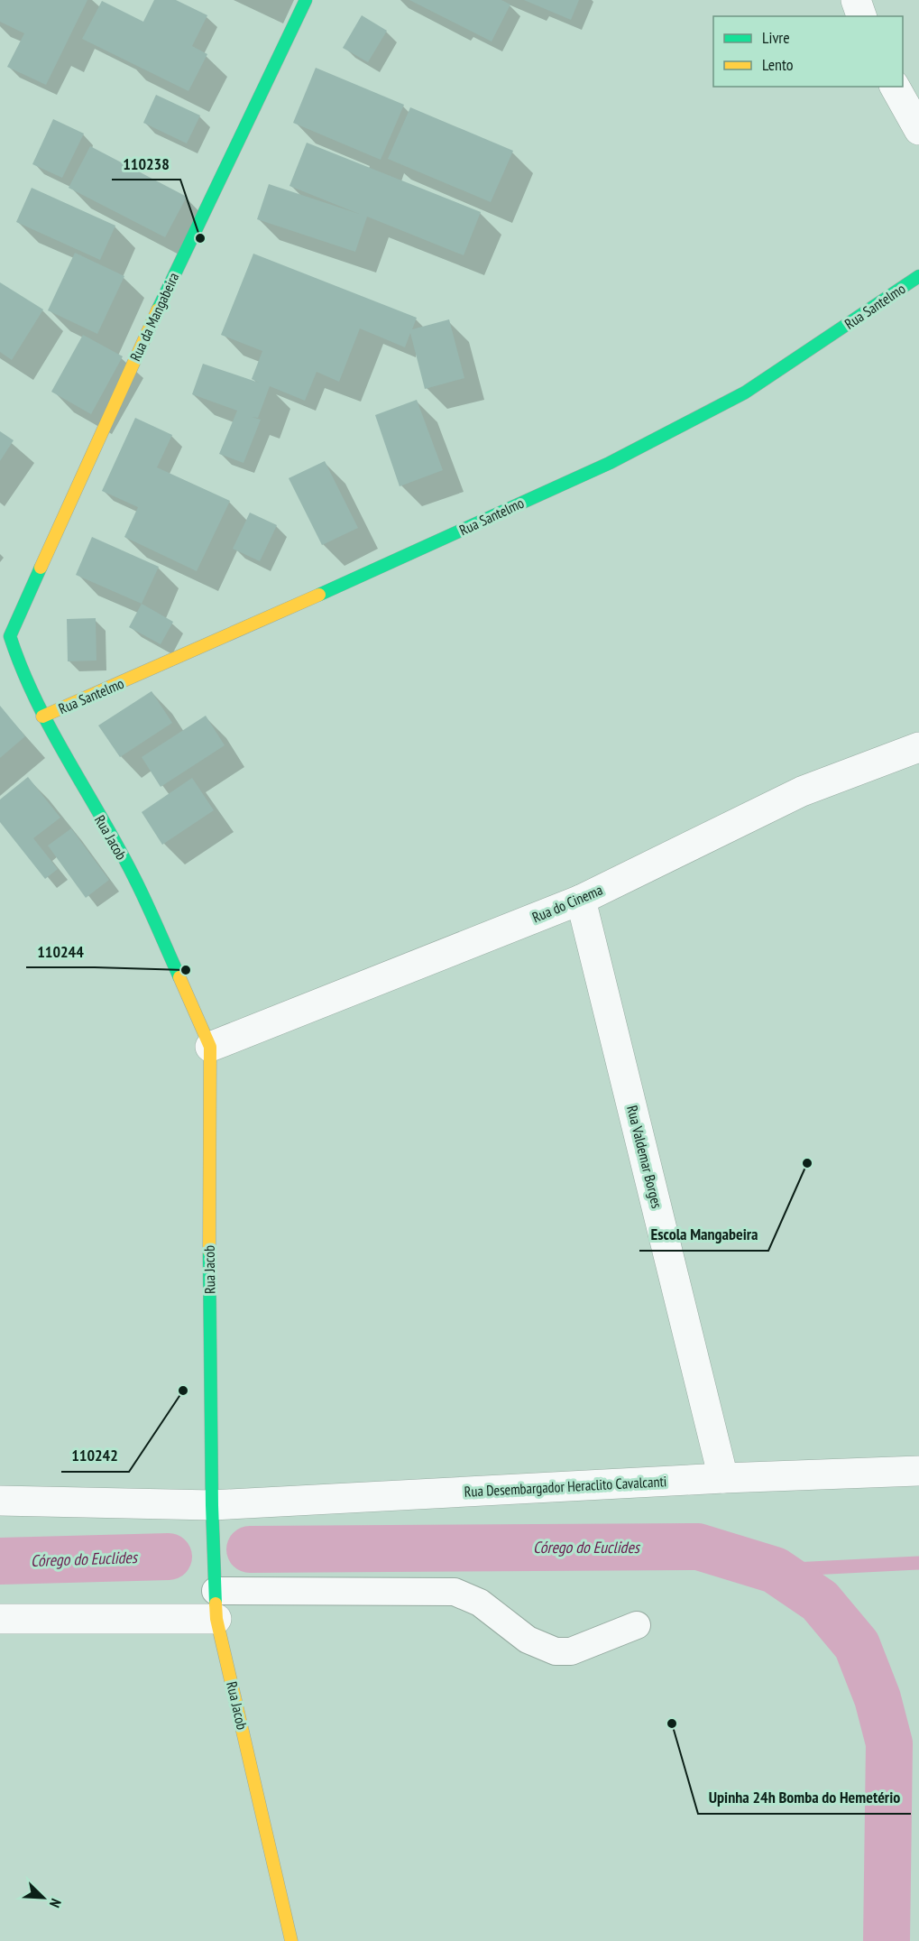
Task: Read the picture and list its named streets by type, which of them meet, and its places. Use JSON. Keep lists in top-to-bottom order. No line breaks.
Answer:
{"streets":{"street":["Rua Santelmo","Rua da Mangabeira","Rua Jacob","Rua do Cinema","Rua Valdemar Borges","Rua Desembargador Heraclito Cavalcanti"]},"crossings":[["Rua Santelmo","Rua Jacob"],["Rua da Mangabeira","Rua Jacob"],["Rua Jacob","Rua do Cinema"],["Rua Jacob","Rua Desembargador Heraclito Cavalcanti"],["Rua do Cinema","Rua Valdemar Borges"],["Rua Valdemar Borges","Rua Desembargador Heraclito Cavalcanti"]],"water":["Córego do Euclides"],"places":["110238","110244","Escola Mangabeira","110242","Upinha 24h Bomba do Hemetério"],"legend":["Livre","Lento"],"north":"bottom right"}
